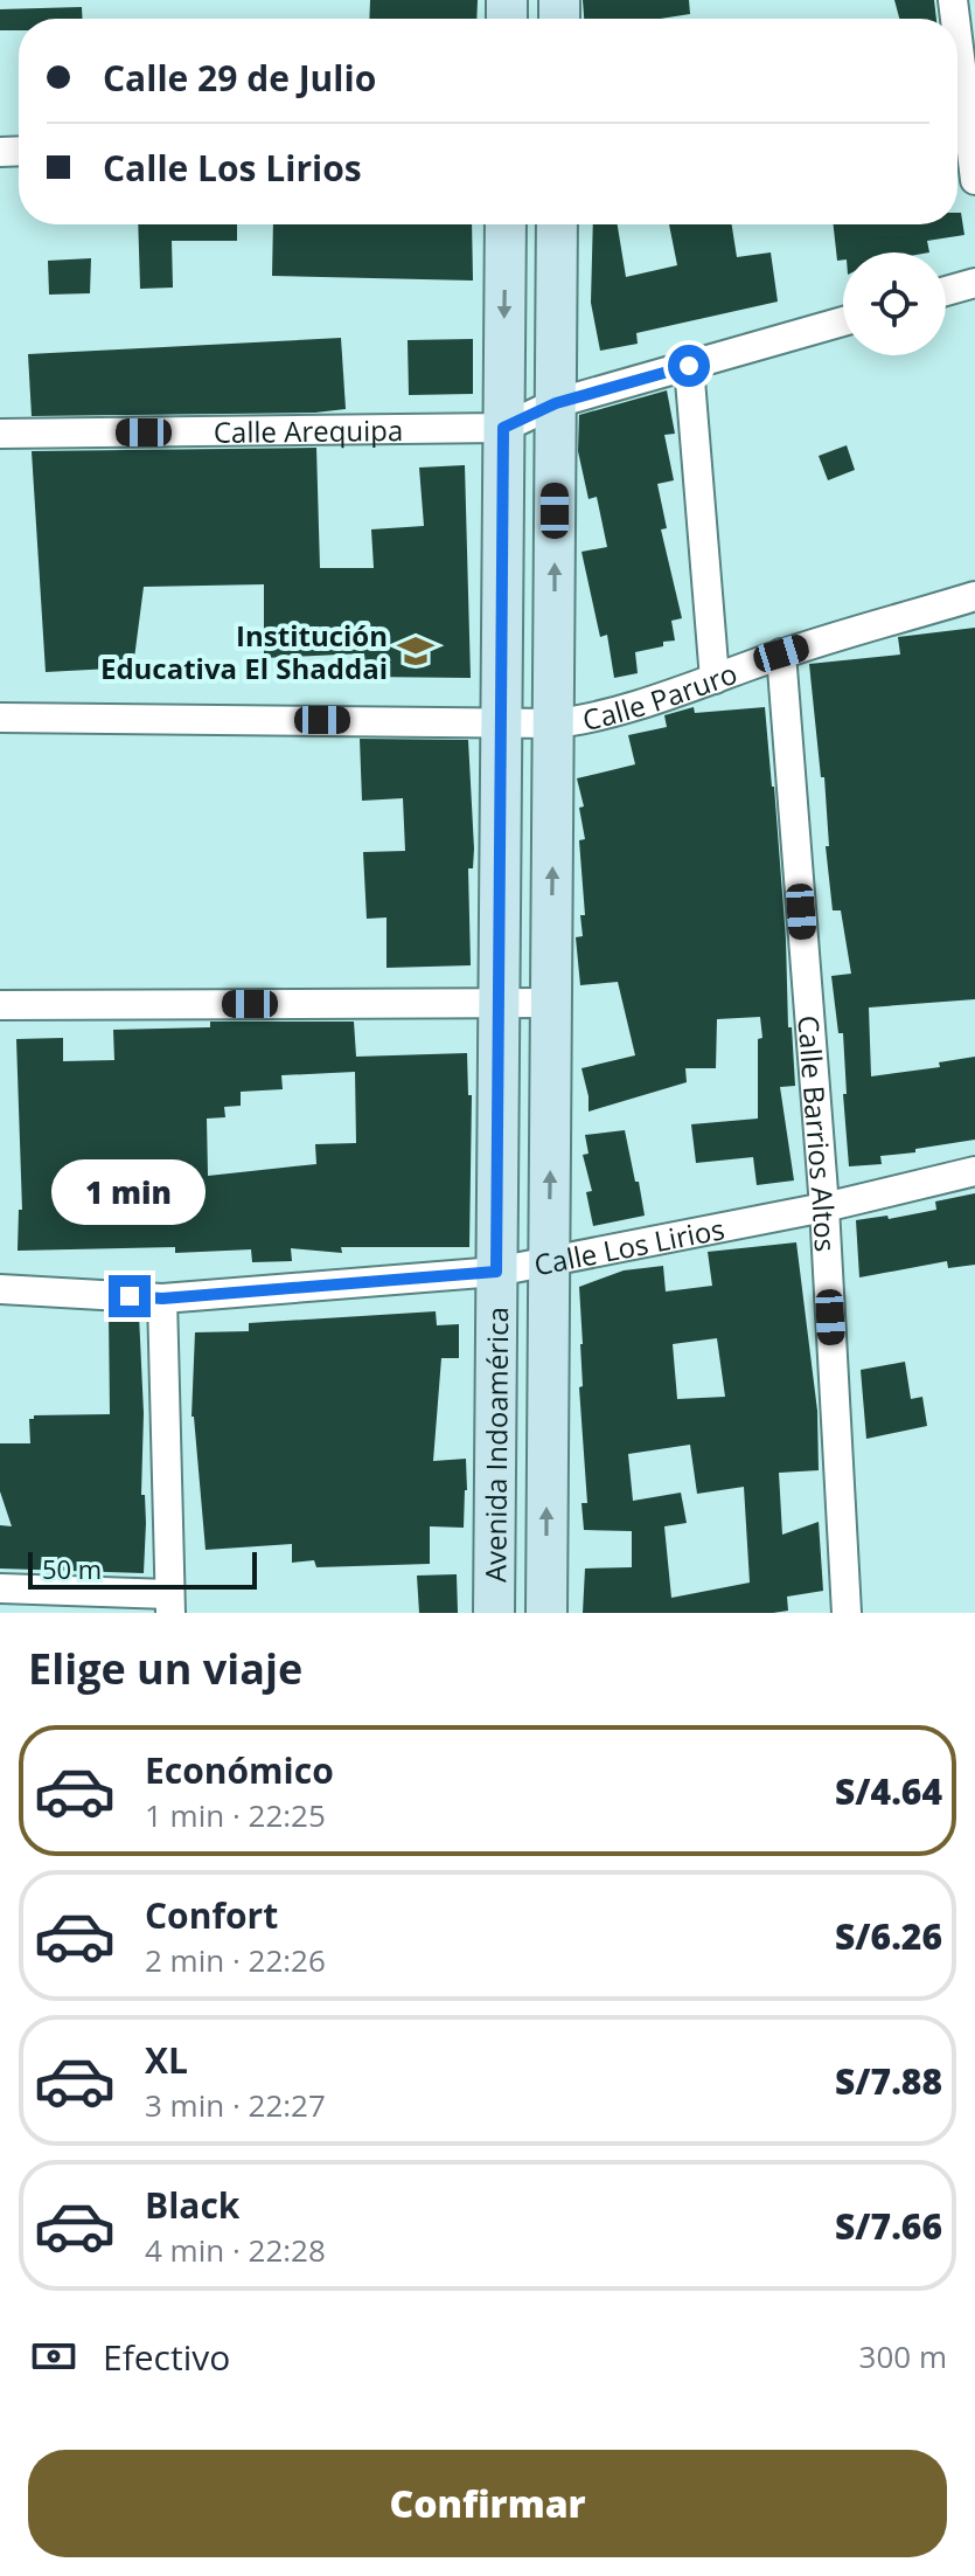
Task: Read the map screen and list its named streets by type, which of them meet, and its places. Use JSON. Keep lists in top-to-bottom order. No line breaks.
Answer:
{"streets":{"street":["Calle Arequipa","Calle Paruro","Calle Barrios Altos","Calle Los Lirios","Avenida Indoamérica"]},"crossings":[["Calle Arequipa","Avenida Indoamérica"],["Calle Paruro","Calle Barrios Altos"],["Calle Paruro","Avenida Indoamérica"],["Calle Barrios Altos","Calle Los Lirios"],["Calle Los Lirios","Avenida Indoamérica"]],"places":{"school or university":["Institución Educativa El Shaddai"]},"scale_bar":"50 m","page":{"banner":["Calle 29 de Julio","Calle Los Lirios"],"bubble":"1 min","scale":"50 m","heading":"Elige un viaje","list":[{"name":"Económico","note":"1 min · 22:25","value":"S/4.64"},{"name":"Confort","note":"2 min · 22:26","value":"S/6.26"},{"name":"XL","note":"3 min · 22:27","value":"S/7.88"},{"name":"Black","note":"4 min · 22:28","value":"S/7.66"}],"pay":["Efectivo","300 m"],"buttons":"Confirmar"}}
